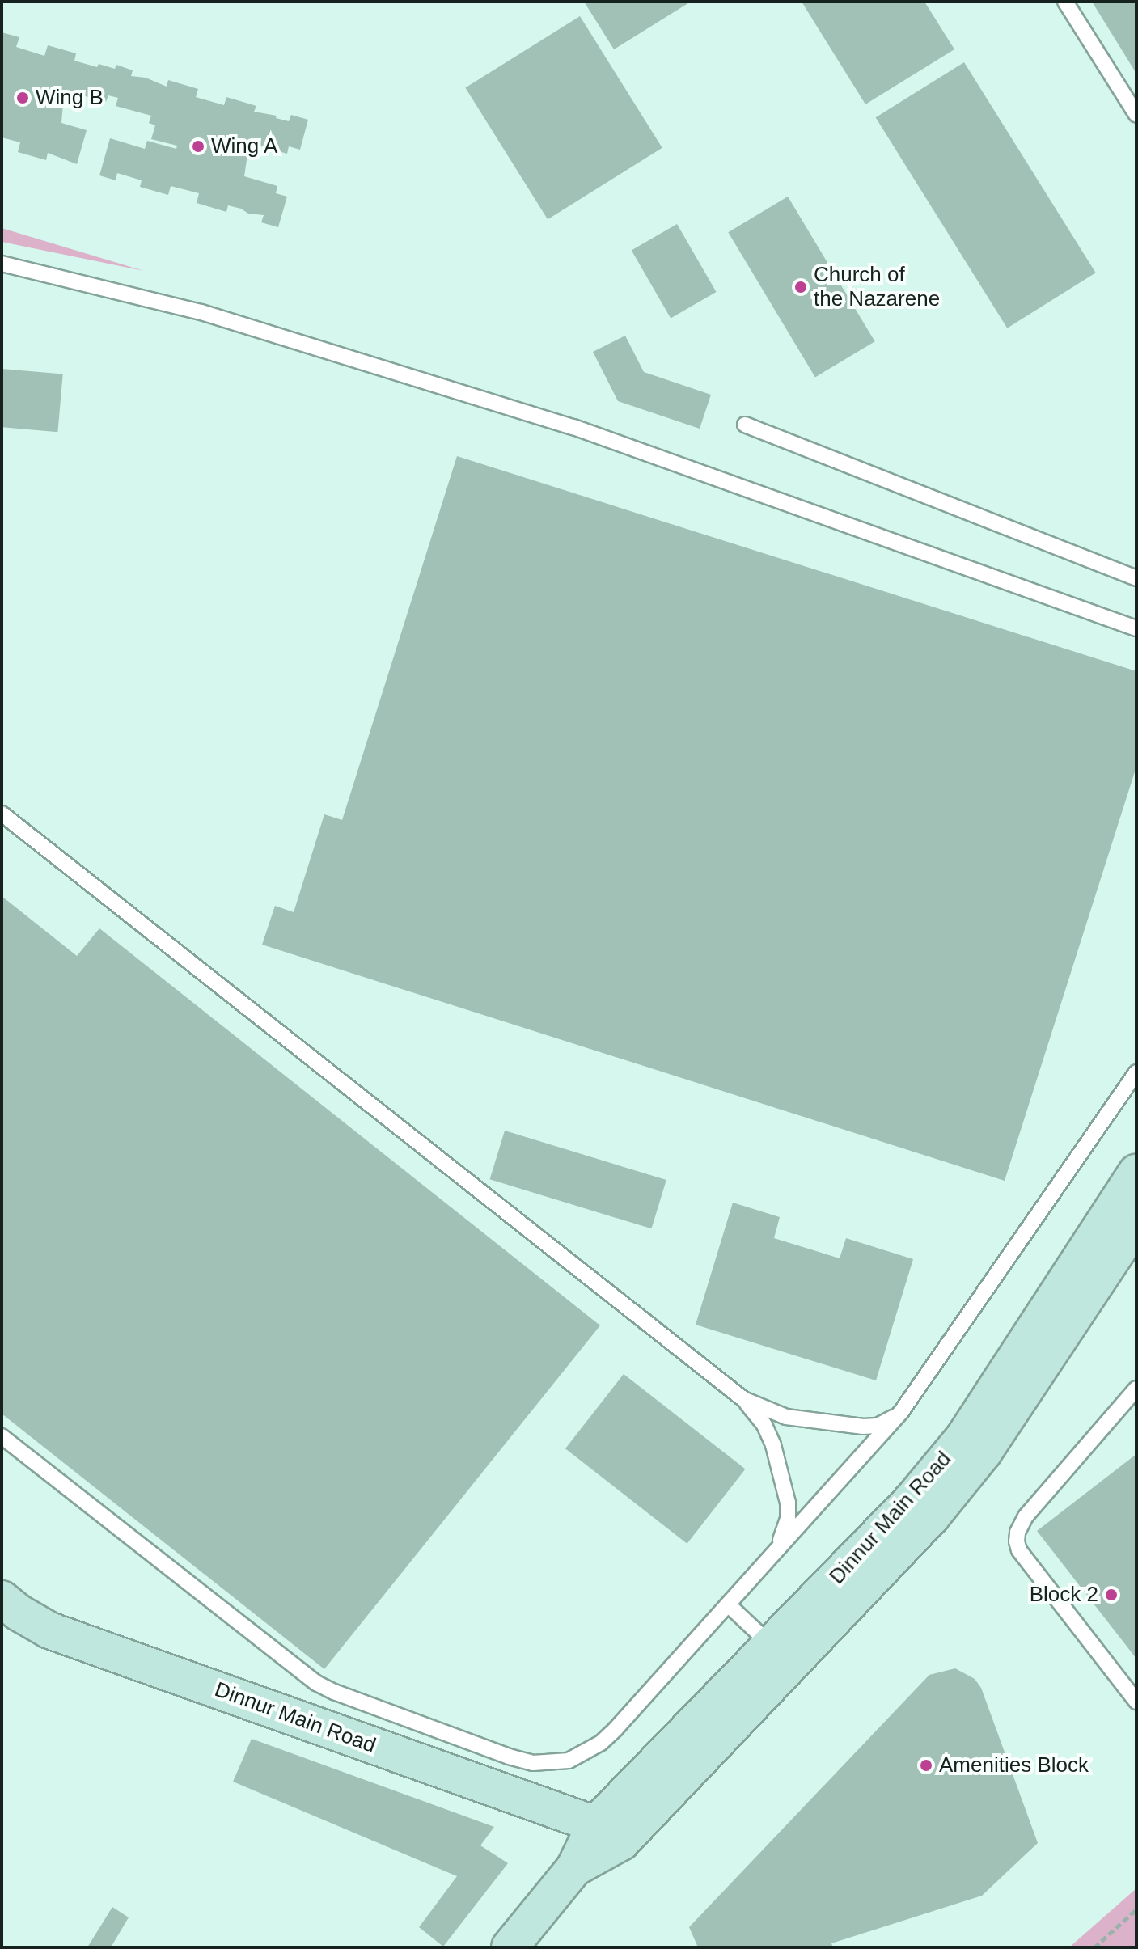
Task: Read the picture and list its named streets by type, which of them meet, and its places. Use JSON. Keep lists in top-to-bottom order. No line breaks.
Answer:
{"streets":{"street":["Dinnur Main Road"]},"places":["Wing B","Wing A","Church of the Nazarene","Block 2","Amenities Block"]}
